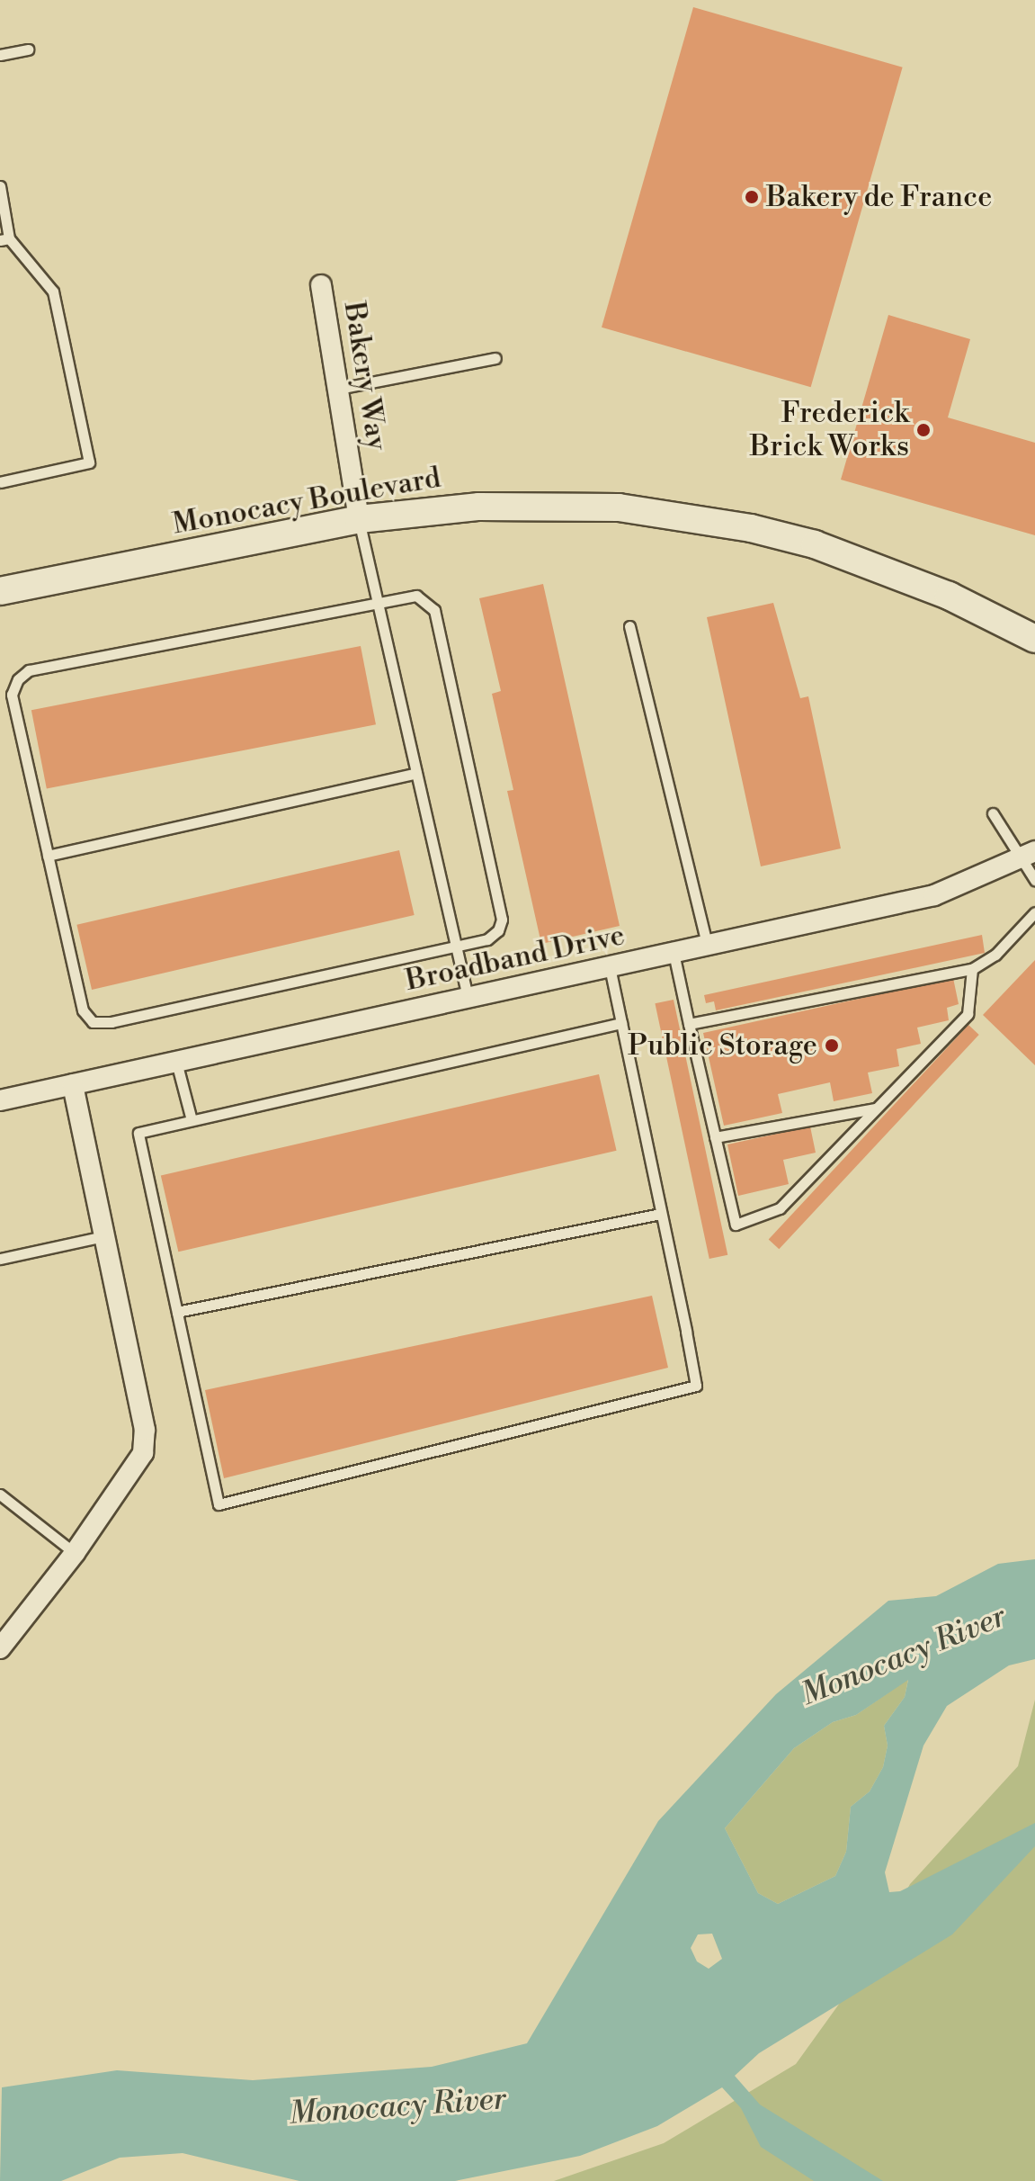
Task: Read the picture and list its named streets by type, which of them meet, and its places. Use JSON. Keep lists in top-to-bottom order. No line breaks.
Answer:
{"streets":{"main road":["Monocacy Boulevard"],"street":["Bakery Way","Broadband Drive"]},"crossings":[["Bakery Way","Monocacy Boulevard"]],"water":["Monocacy River"],"places":["Bakery de France","Frederick Brick Works","Public Storage"]}
